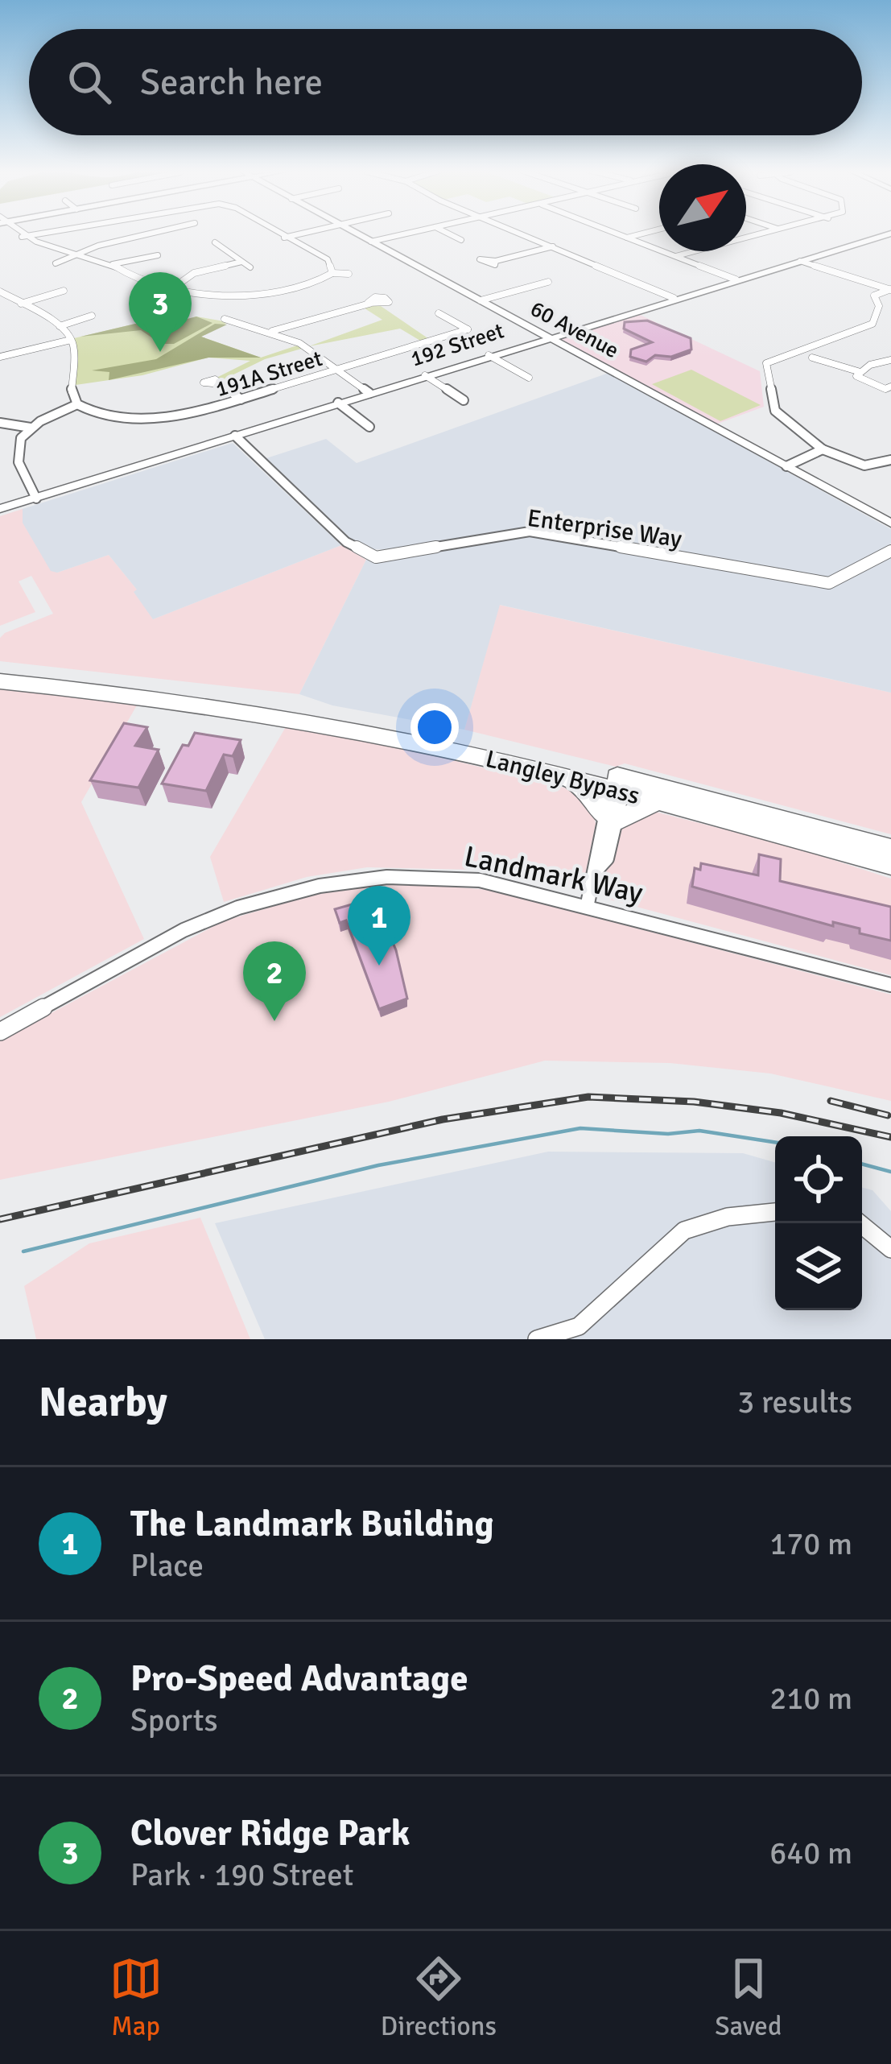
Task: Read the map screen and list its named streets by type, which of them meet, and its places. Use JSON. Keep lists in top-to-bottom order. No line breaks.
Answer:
{"streets":{"highway":["Langley Bypass"],"street":["60 Avenue","192 Street","191A Street","Enterprise Way","Landmark Way"]},"crossings":[["60 Avenue","192 Street"],["192 Street","Enterprise Way"]],"north":"top right","page":{"search":"Search here","pins":["3","1","2"],"heading":["Nearby","3 results"],"list":[{"mark":"1","name":"The Landmark Building","note":"Place","value":"170 m"},{"mark":"2","name":"Pro-Speed Advantage","note":"Sports","value":"210 m"},{"mark":"3","name":"Clover Ridge Park","note":"Park · 190 Street","value":"640 m"}],"nav":["Map","Directions","Saved"]}}
